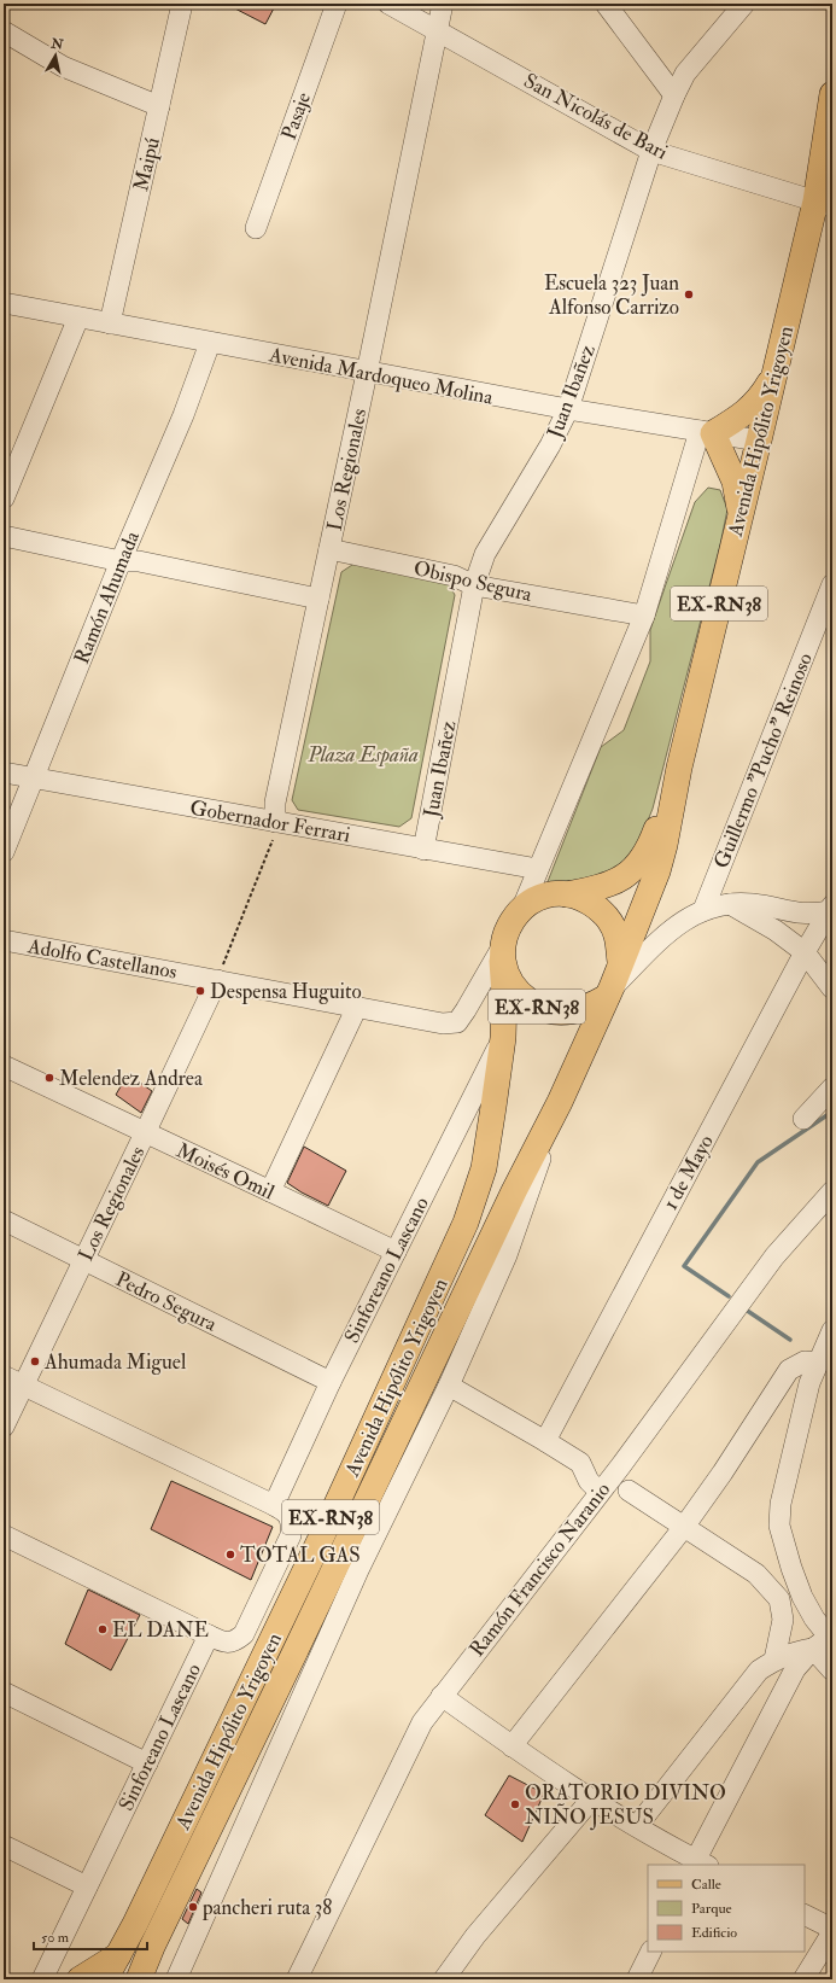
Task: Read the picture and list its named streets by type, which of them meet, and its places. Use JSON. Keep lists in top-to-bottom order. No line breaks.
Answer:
{"streets":{"main road":["Avenida Hipólito Yrigoyen","EX-RN38"],"street":["Pasaje","San Nicolás de Bari","Maipú","Avenida Mardoqueo Molina","Juan Ibañez","Los Regionales","Obispo Segura","Ramón Ahumada","Guillermo \"Pucho\" Reinoso","Gobernador Ferrari","Adolfo Castellanos","Moisés Omil","1 de Mayo","Sinforeano Lascano","Pedro Segura","Ramón Francisco Naranio"]},"crossings":[["San Nicolás de Bari","Juan Ibañez"],["San Nicolás de Bari","Avenida Hipólito Yrigoyen"],["San Nicolás de Bari","Los Regionales"],["Maipú","Avenida Mardoqueo Molina"],["Avenida Mardoqueo Molina","Juan Ibañez"],["Avenida Mardoqueo Molina","Avenida Hipólito Yrigoyen"],["Avenida Mardoqueo Molina","Los Regionales"],["Avenida Mardoqueo Molina","Ramón Ahumada"],["Juan Ibañez","Obispo Segura"],["Juan Ibañez","Gobernador Ferrari"],["Avenida Hipólito Yrigoyen","EX-RN38"],["Avenida Hipólito Yrigoyen","Adolfo Castellanos"],["Avenida Hipólito Yrigoyen","Sinforeano Lascano"],["Los Regionales","Obispo Segura"],["Los Regionales","Gobernador Ferrari"],["Los Regionales","Adolfo Castellanos"],["Los Regionales","Moisés Omil"],["Los Regionales","Pedro Segura"],["Ramón Ahumada","Gobernador Ferrari"],["EX-RN38","Adolfo Castellanos"],["Moisés Omil","Sinforeano Lascano"],["Sinforeano Lascano","Pedro Segura"]],"parks":["Plaza España"],"places":["Escuela 323 Juan Alfonso Carrizo","Despensa Huguito","Melendez Andrea","Ahumada Miguel","TOTAL GAS","EL DANE","ORATORIO DIVINO NIÑO JESUS","pancheri ruta 38"],"legend":["Calle","Parque","Edificio"],"scale_bar":"50 m","north":"top"}
